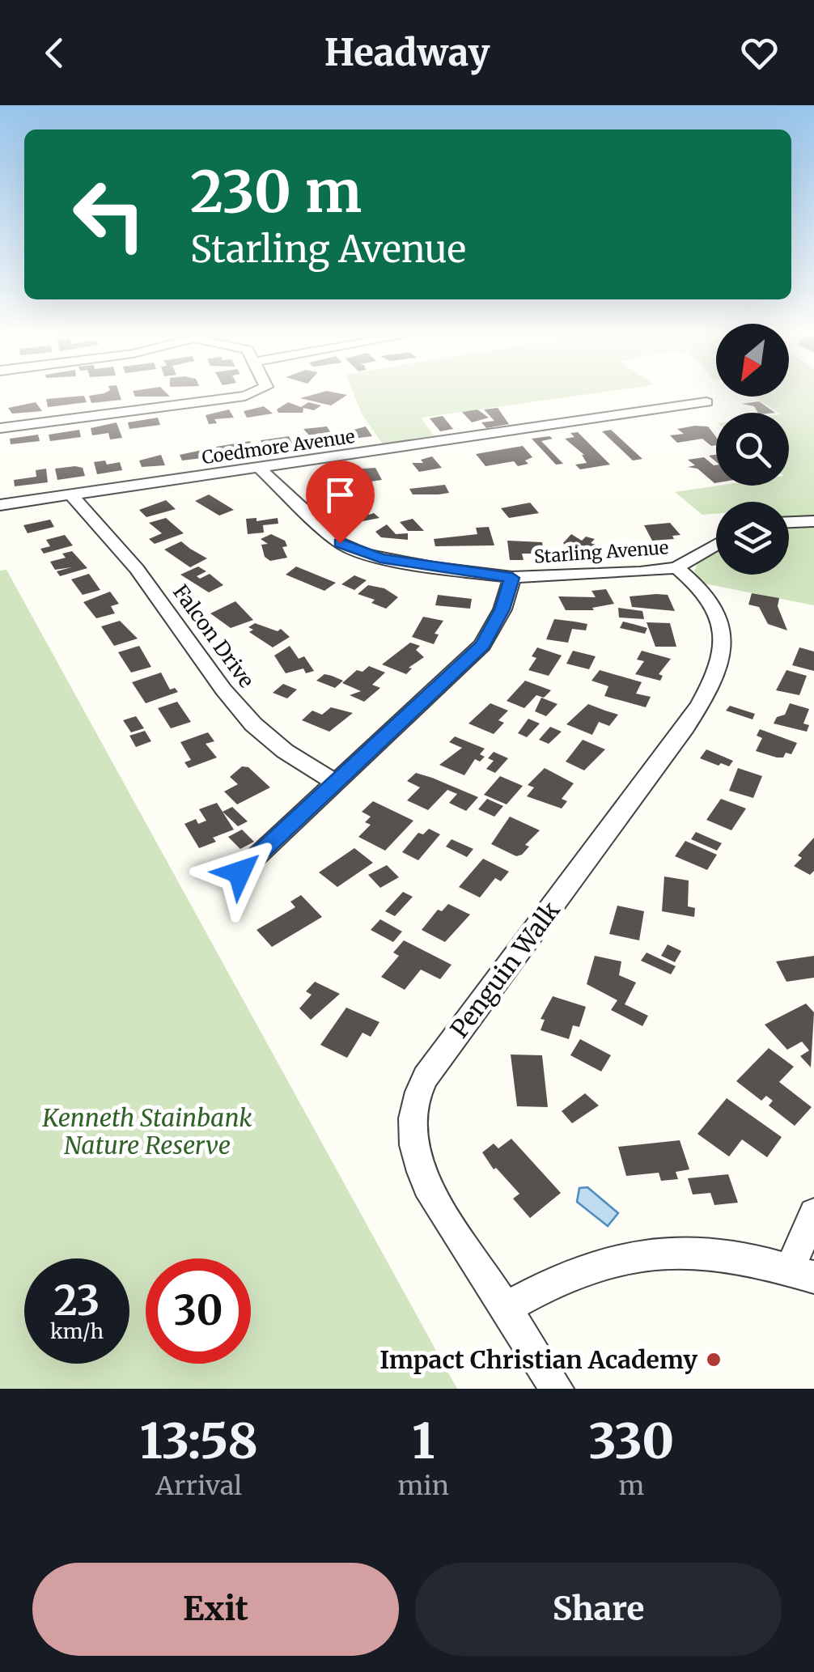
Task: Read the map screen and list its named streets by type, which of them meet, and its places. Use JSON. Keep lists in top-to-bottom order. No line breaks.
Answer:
{"streets":{"street":["Coedmore Avenue","Starling Avenue","Falcon Drive","Penguin Walk"]},"crossings":[["Coedmore Avenue","Starling Avenue"],["Coedmore Avenue","Falcon Drive"],["Starling Avenue","Penguin Walk"]],"parks":["Kenneth Stainbank Nature Reserve"],"places":["Impact Christian Academy"],"north":"bottom left","page":{"header":"Headway","turn":["230 m","Starling Avenue"],"speed":"23 km/h","limit":"30","eta":["13:58","Arrival","1","min","330","m"],"buttons":["Exit","Share"]}}
